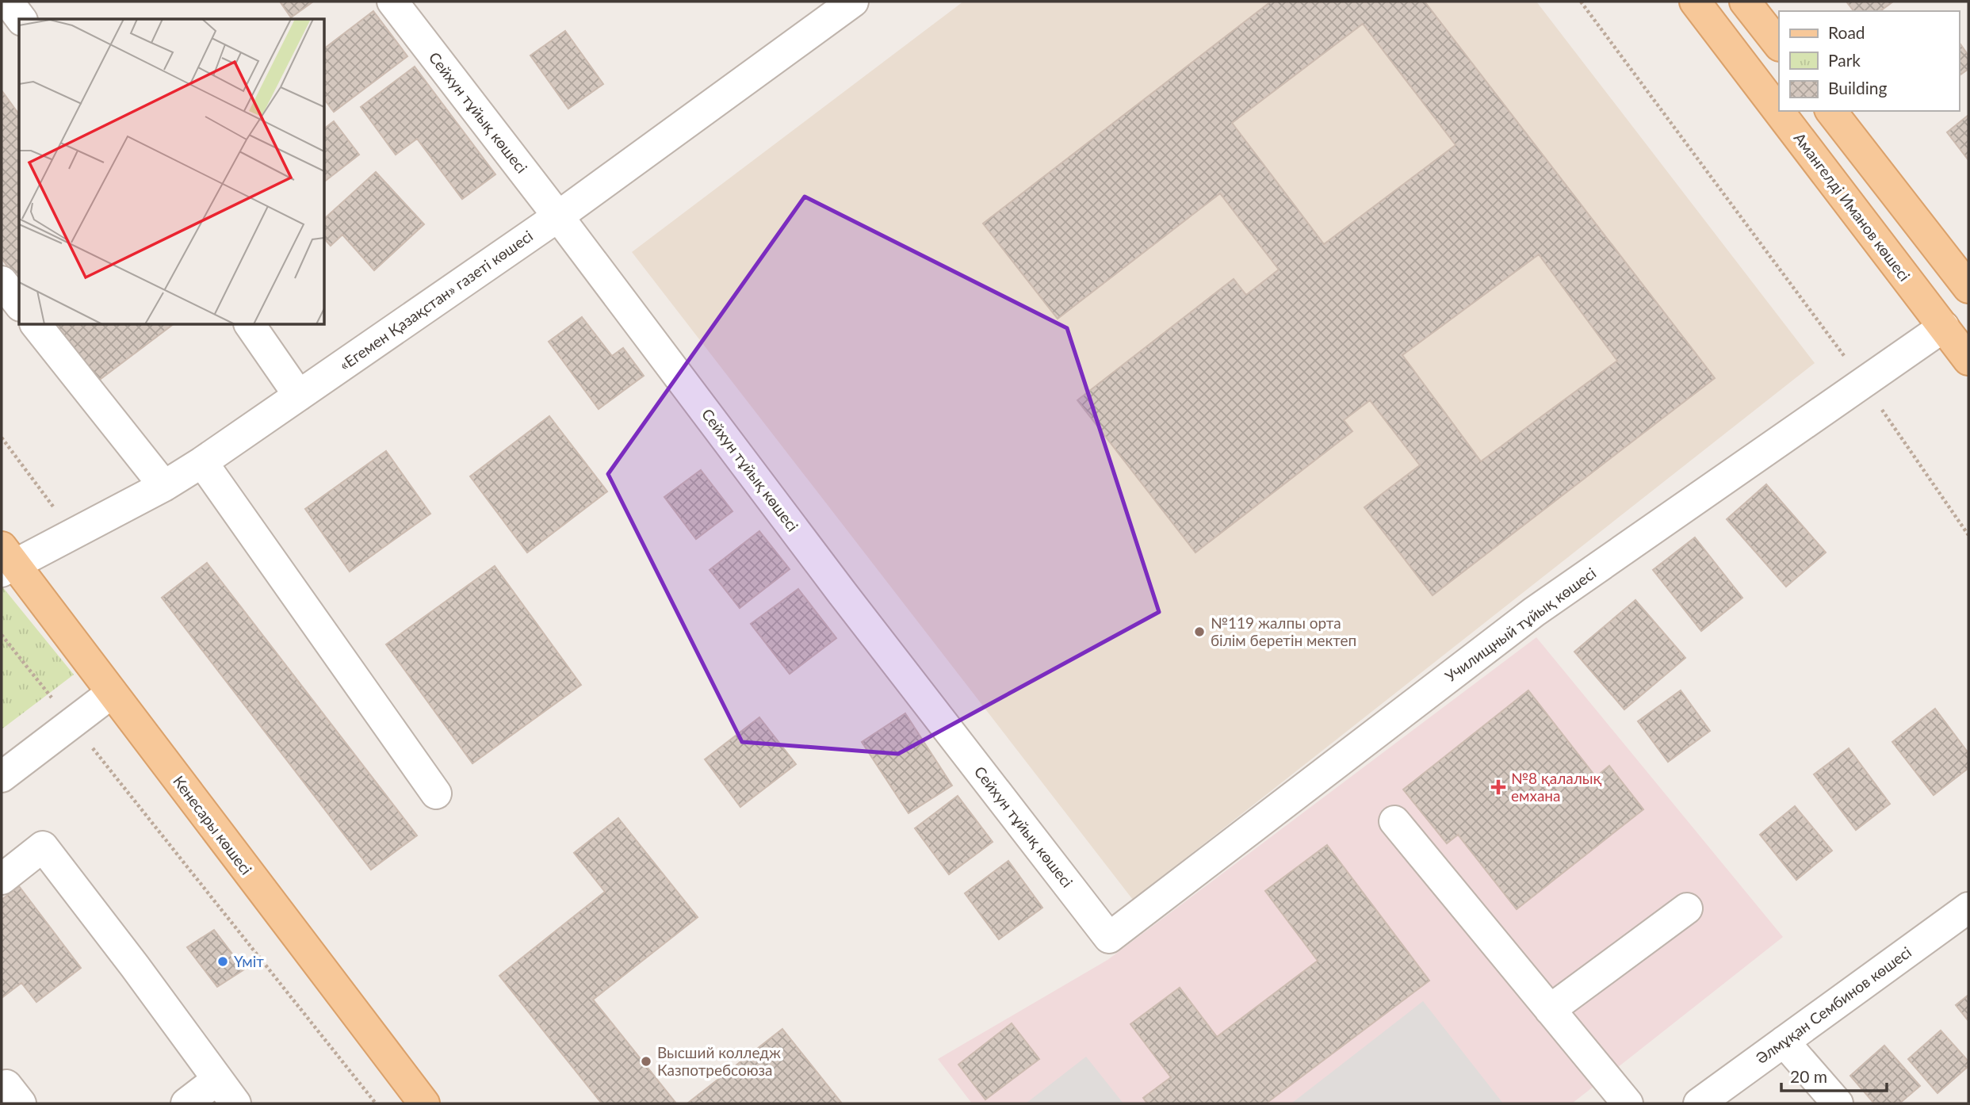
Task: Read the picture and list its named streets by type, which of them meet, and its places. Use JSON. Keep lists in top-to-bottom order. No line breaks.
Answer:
{"streets":{"main road":["Амангелді Иманов көшесі","Кенесары көшесі"],"street":["Сейхун тұйық көшесі","«Егемен Қазақстан» газеті көшесі","Училищный тұйық көшесі","Әлмұқан Сембинов көшесі"]},"crossings":[["Сейхун тұйық көшесі","«Егемен Қазақстан» газеті көшесі"],["Сейхун тұйық көшесі","Училищный тұйық көшесі"],["Амангелді Иманов көшесі","Училищный тұйық көшесі"],["«Егемен Қазақстан» газеті көшесі","Кенесары көшесі"]],"places":{"other":["№119 жалпы орта білім беретін мектеп","Үміт","Высший колледж Казпотребсоюза"],"health":["№8 қалалық емхана"]},"legend":["Road","Park","Building"],"scale_bar":"20 m"}
